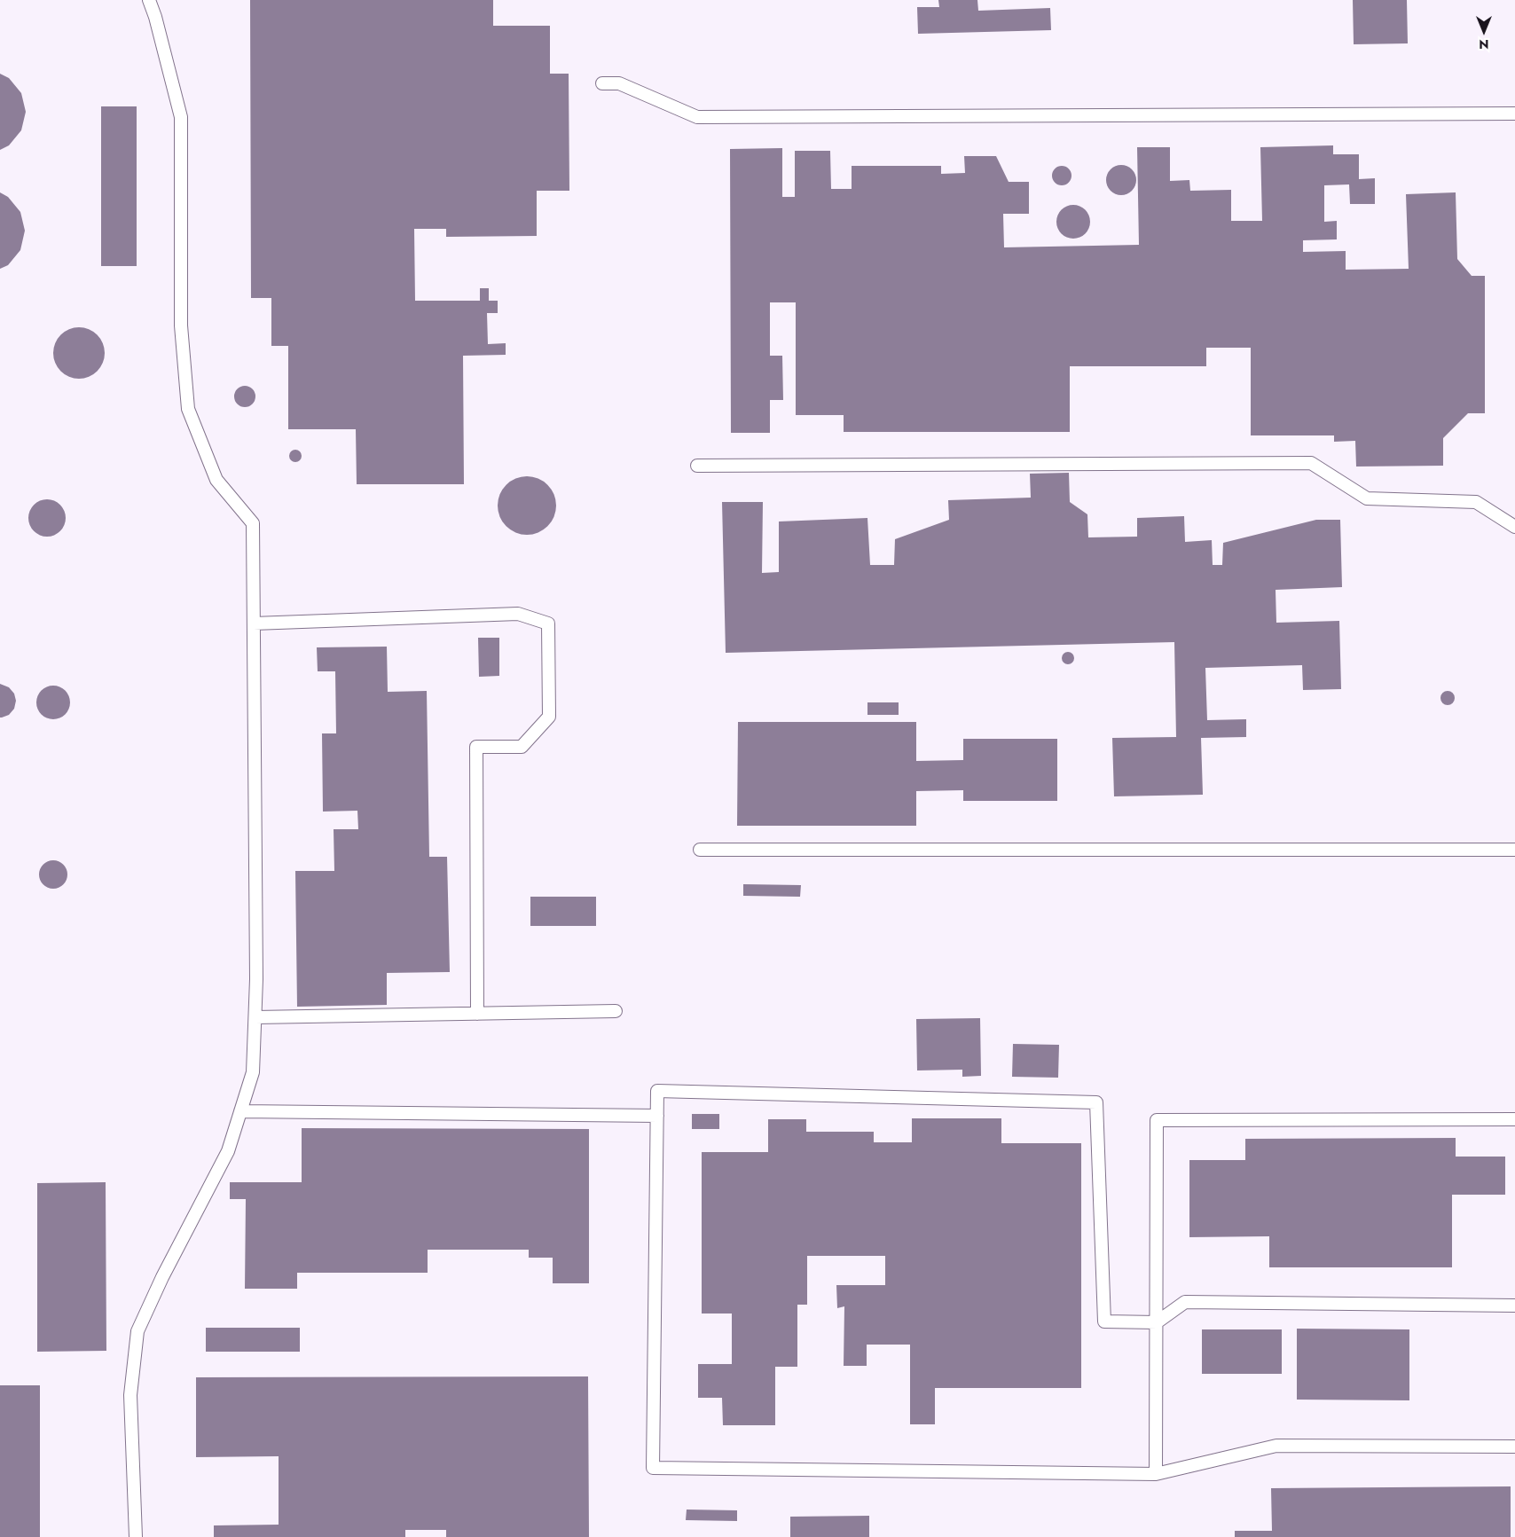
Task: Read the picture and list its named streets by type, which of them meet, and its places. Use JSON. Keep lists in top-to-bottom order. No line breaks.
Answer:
{"north":"bottom"}
